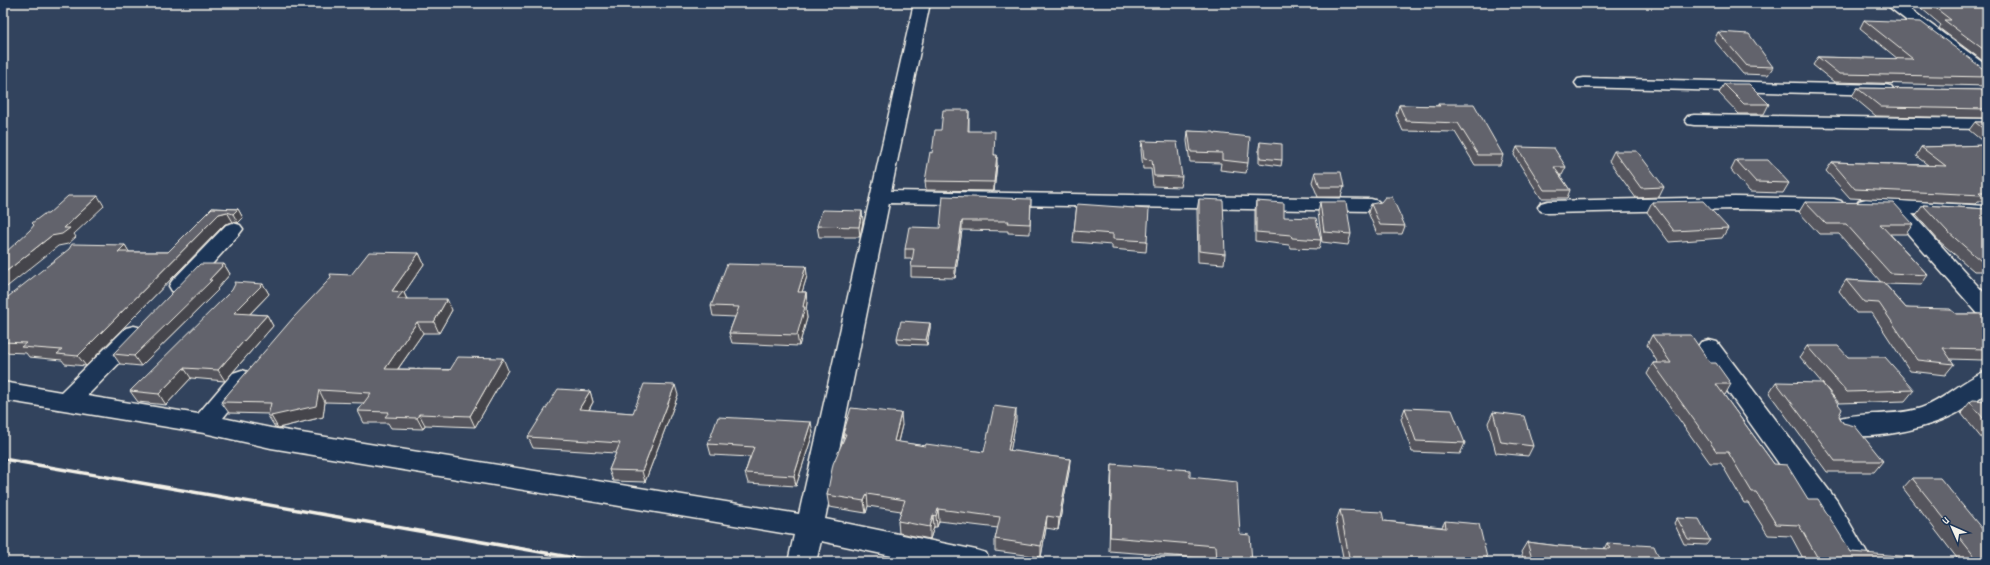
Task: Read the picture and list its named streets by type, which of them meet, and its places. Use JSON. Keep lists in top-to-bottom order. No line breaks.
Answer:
{"north":"top left"}
